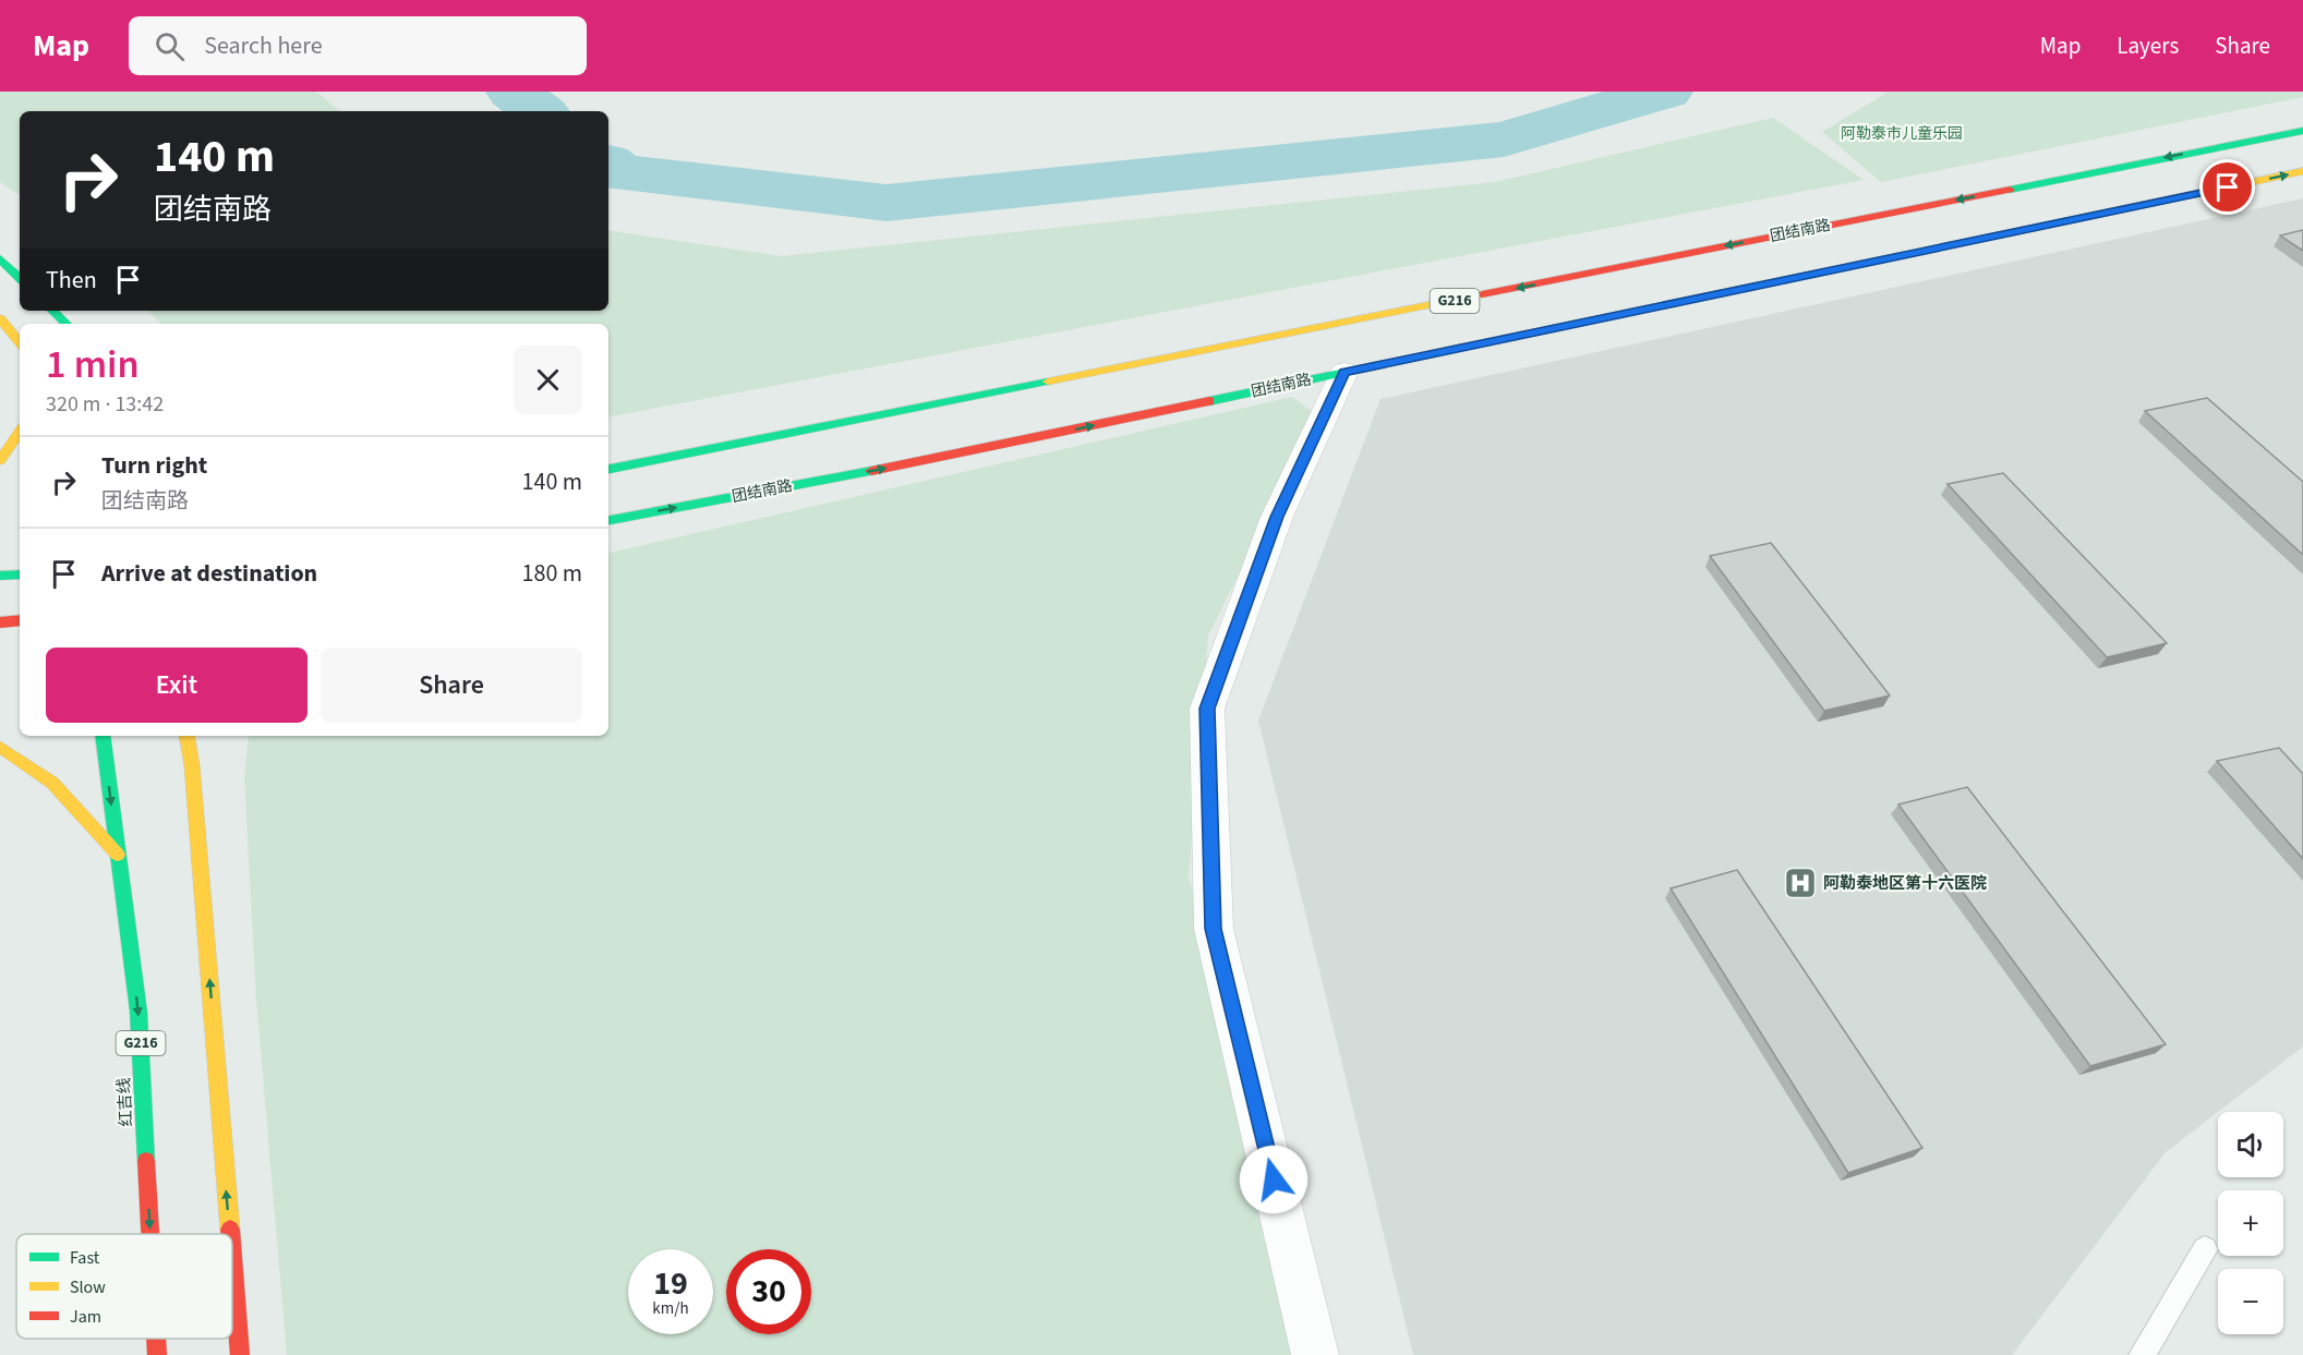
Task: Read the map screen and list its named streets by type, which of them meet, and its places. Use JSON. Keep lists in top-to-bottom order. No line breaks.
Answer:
{"streets":{"main road":["团结南路","G216","红吉线"]},"parks":["阿勒泰市儿童乐园"],"places":{"hospital":["阿勒泰地区第十六医院"]},"legend":["Fast","Slow","Jam"],"page":{"header":"Map","search":"Search here","nav":["Map","Layers","Share"],"turn":["140 m","团结南路"],"then":"Then","heading":["1 min","320 m · 13:42"],"list":[{"name":"Turn right","note":"团结南路","value":"140 m"},{"name":"Arrive at destination","value":"180 m"}],"buttons":["Exit","Share"],"map_buttons":["+","−"],"speed":"19 km/h","limit":"30"}}
